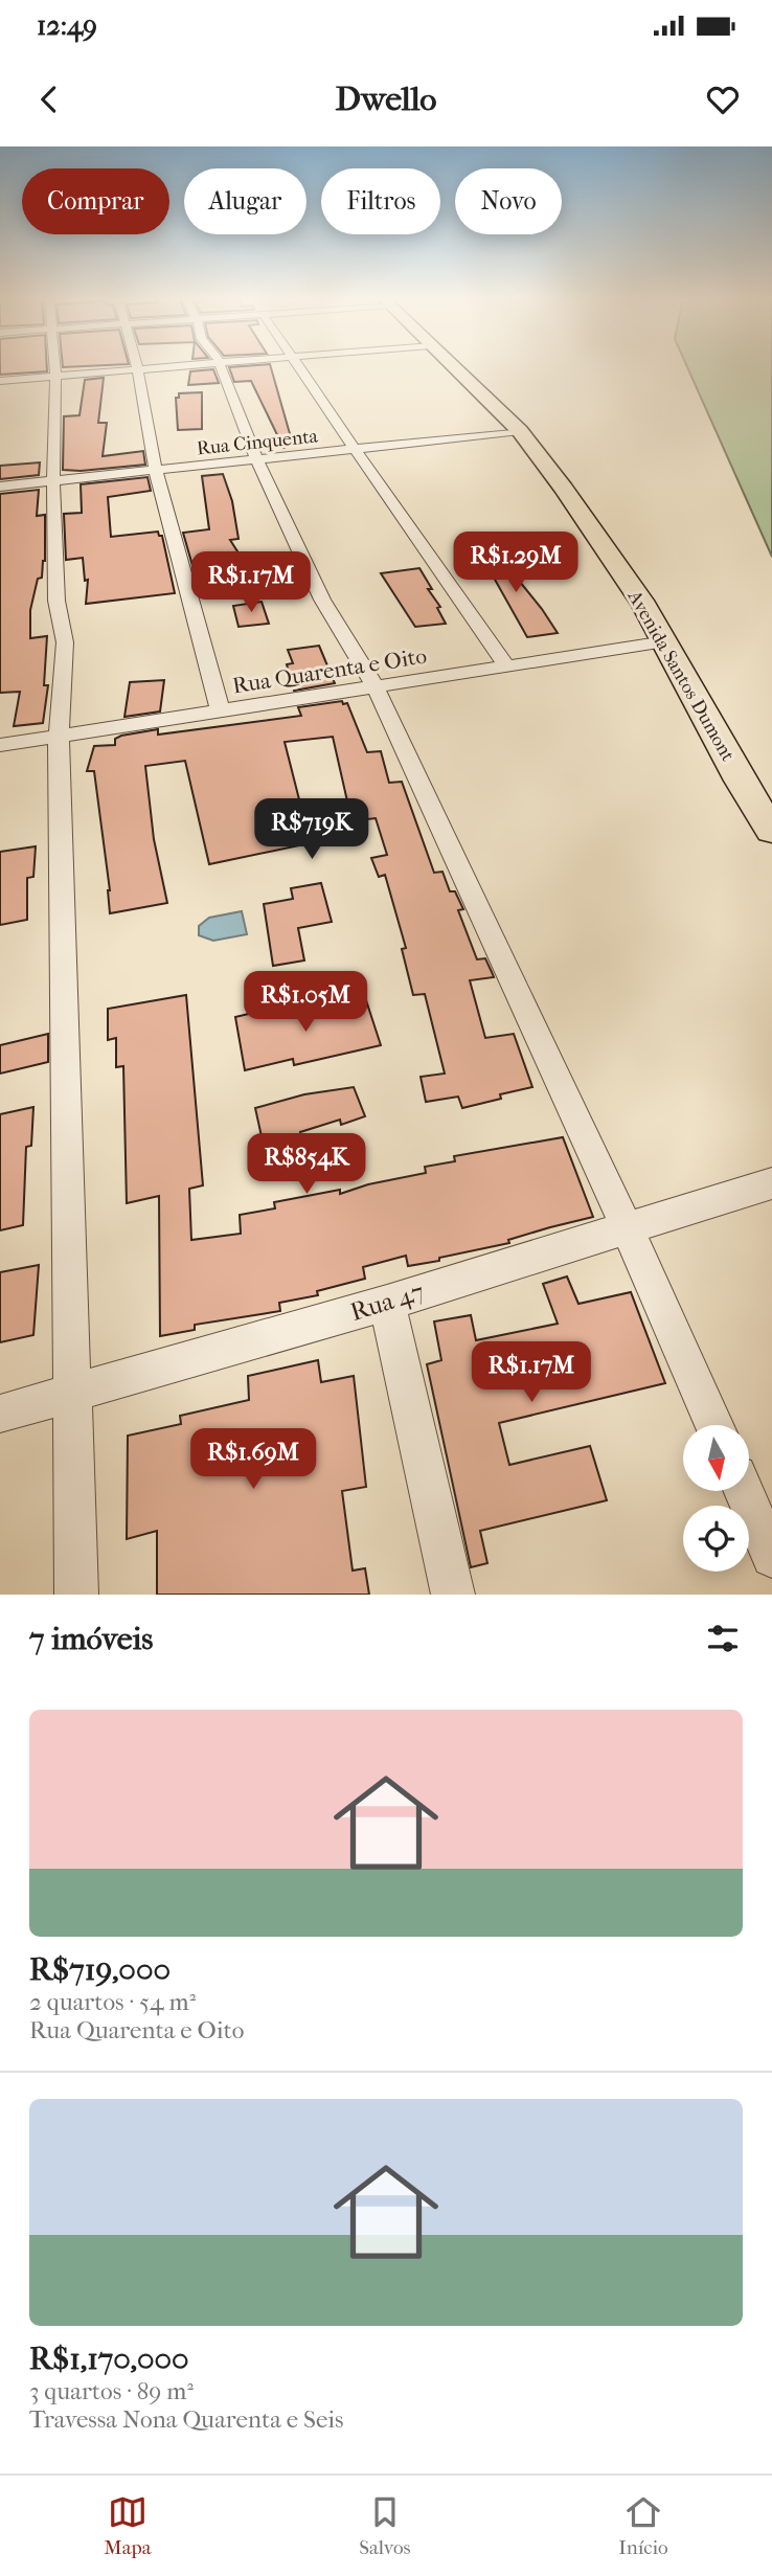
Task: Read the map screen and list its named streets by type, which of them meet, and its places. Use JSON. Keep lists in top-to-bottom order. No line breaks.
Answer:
{"streets":{"main road":["Avenida Santos Dumont"],"street":["Rua Cinquenta","Rua Quarenta e Oito","Rua 47"]},"crossings":[["Rua Cinquenta","Avenida Santos Dumont"],["Rua Quarenta e Oito","Avenida Santos Dumont"]],"north":"bottom","page":{"status":"12:49","header":"Dwello","chip":["Comprar","Alugar","Filtros","Novo"],"price":["R$1.29M","R$1.17M","R$719K","R$1.05M","R$854K","R$1.17M","R$1.69M"],"heading":"7 imóveis","list":[{"name":"R$719,000","note":"2 quartos · 54 m² · Rua Quarenta e Oito"},{"name":"R$1,170,000","note":"3 quartos · 89 m² · Travessa Nona Quarenta e Seis"}],"tabs":["Mapa","Salvos","Início"]}}
